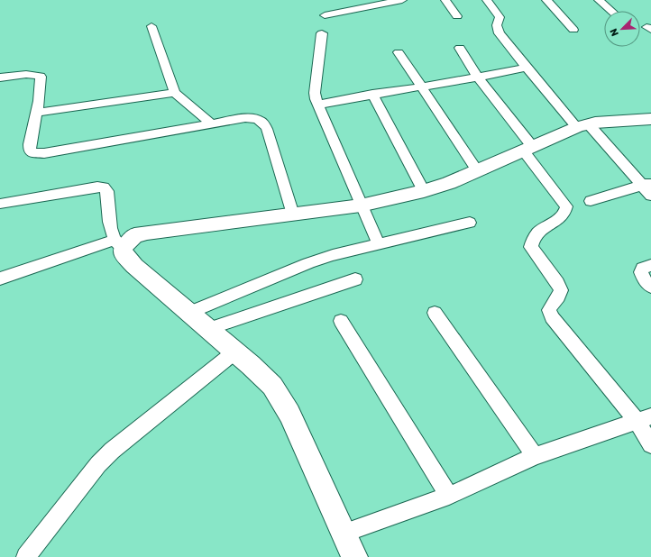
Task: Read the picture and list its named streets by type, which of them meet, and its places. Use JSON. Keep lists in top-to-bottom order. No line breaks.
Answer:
{"north":"bottom left"}
